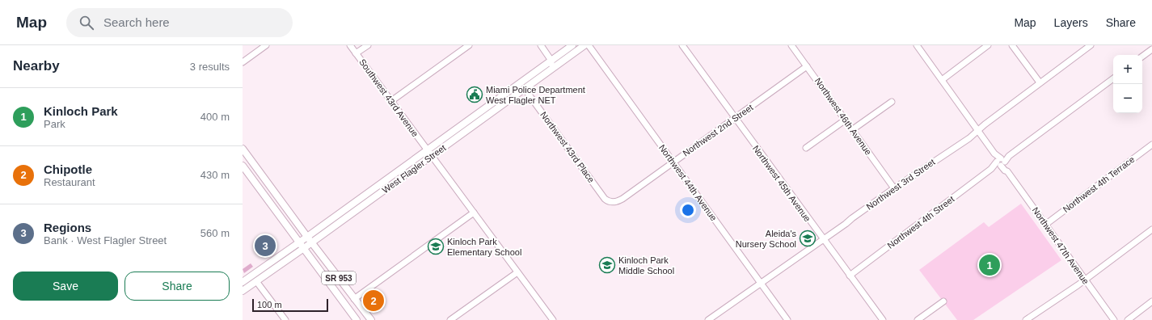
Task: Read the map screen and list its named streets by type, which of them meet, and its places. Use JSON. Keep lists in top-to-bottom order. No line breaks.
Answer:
{"streets":{"main road":["West Flagler Street","SR 953"],"street":["Southwest 43rd Avenue","Northwest 46th Avenue","Northwest 2nd Street","Northwest 43rd Place","Northwest 44th Avenue","Northwest 45th Avenue","Northwest 3rd Street","Northwest 4th Terrace","Northwest 4th Street","Northwest 47th Avenue"]},"crossings":[["Southwest 43rd Avenue","West Flagler Street"],["Northwest 46th Avenue","Northwest 2nd Street"],["Northwest 46th Avenue","Northwest 3rd Street"],["Northwest 2nd Street","Northwest 43rd Place"],["Northwest 2nd Street","Northwest 44th Avenue"],["Northwest 2nd Street","Northwest 45th Avenue"],["Northwest 43rd Place","West Flagler Street"],["West Flagler Street","SR 953"],["Northwest 44th Avenue","Northwest 3rd Street"],["Northwest 45th Avenue","Northwest 3rd Street"],["Northwest 45th Avenue","Northwest 4th Street"],["Northwest 3rd Street","Northwest 47th Avenue"],["Northwest 4th Terrace","Northwest 47th Avenue"],["Northwest 4th Street","Northwest 47th Avenue"]],"places":{"public building":["Miami Police Department West Flagler NET"],"school or university":["Aleida's Nursery School","Kinloch Park Elementary School","Kinloch Park Middle School"]},"scale_bar":"100 m","page":{"header":"Map","search":"Search here","nav":["Map","Layers","Share"],"heading":["Nearby","3 results"],"map_buttons":["+","−"],"list":[{"mark":"1","name":"Kinloch Park","note":"Park","value":"400 m"},{"mark":"2","name":"Chipotle","note":"Restaurant","value":"430 m"},{"mark":"3","name":"Regions","note":"Bank · West Flagler Street","value":"560 m"}],"pins":["3","1","2"],"buttons":["Save","Share"],"scale":"100 m"}}
